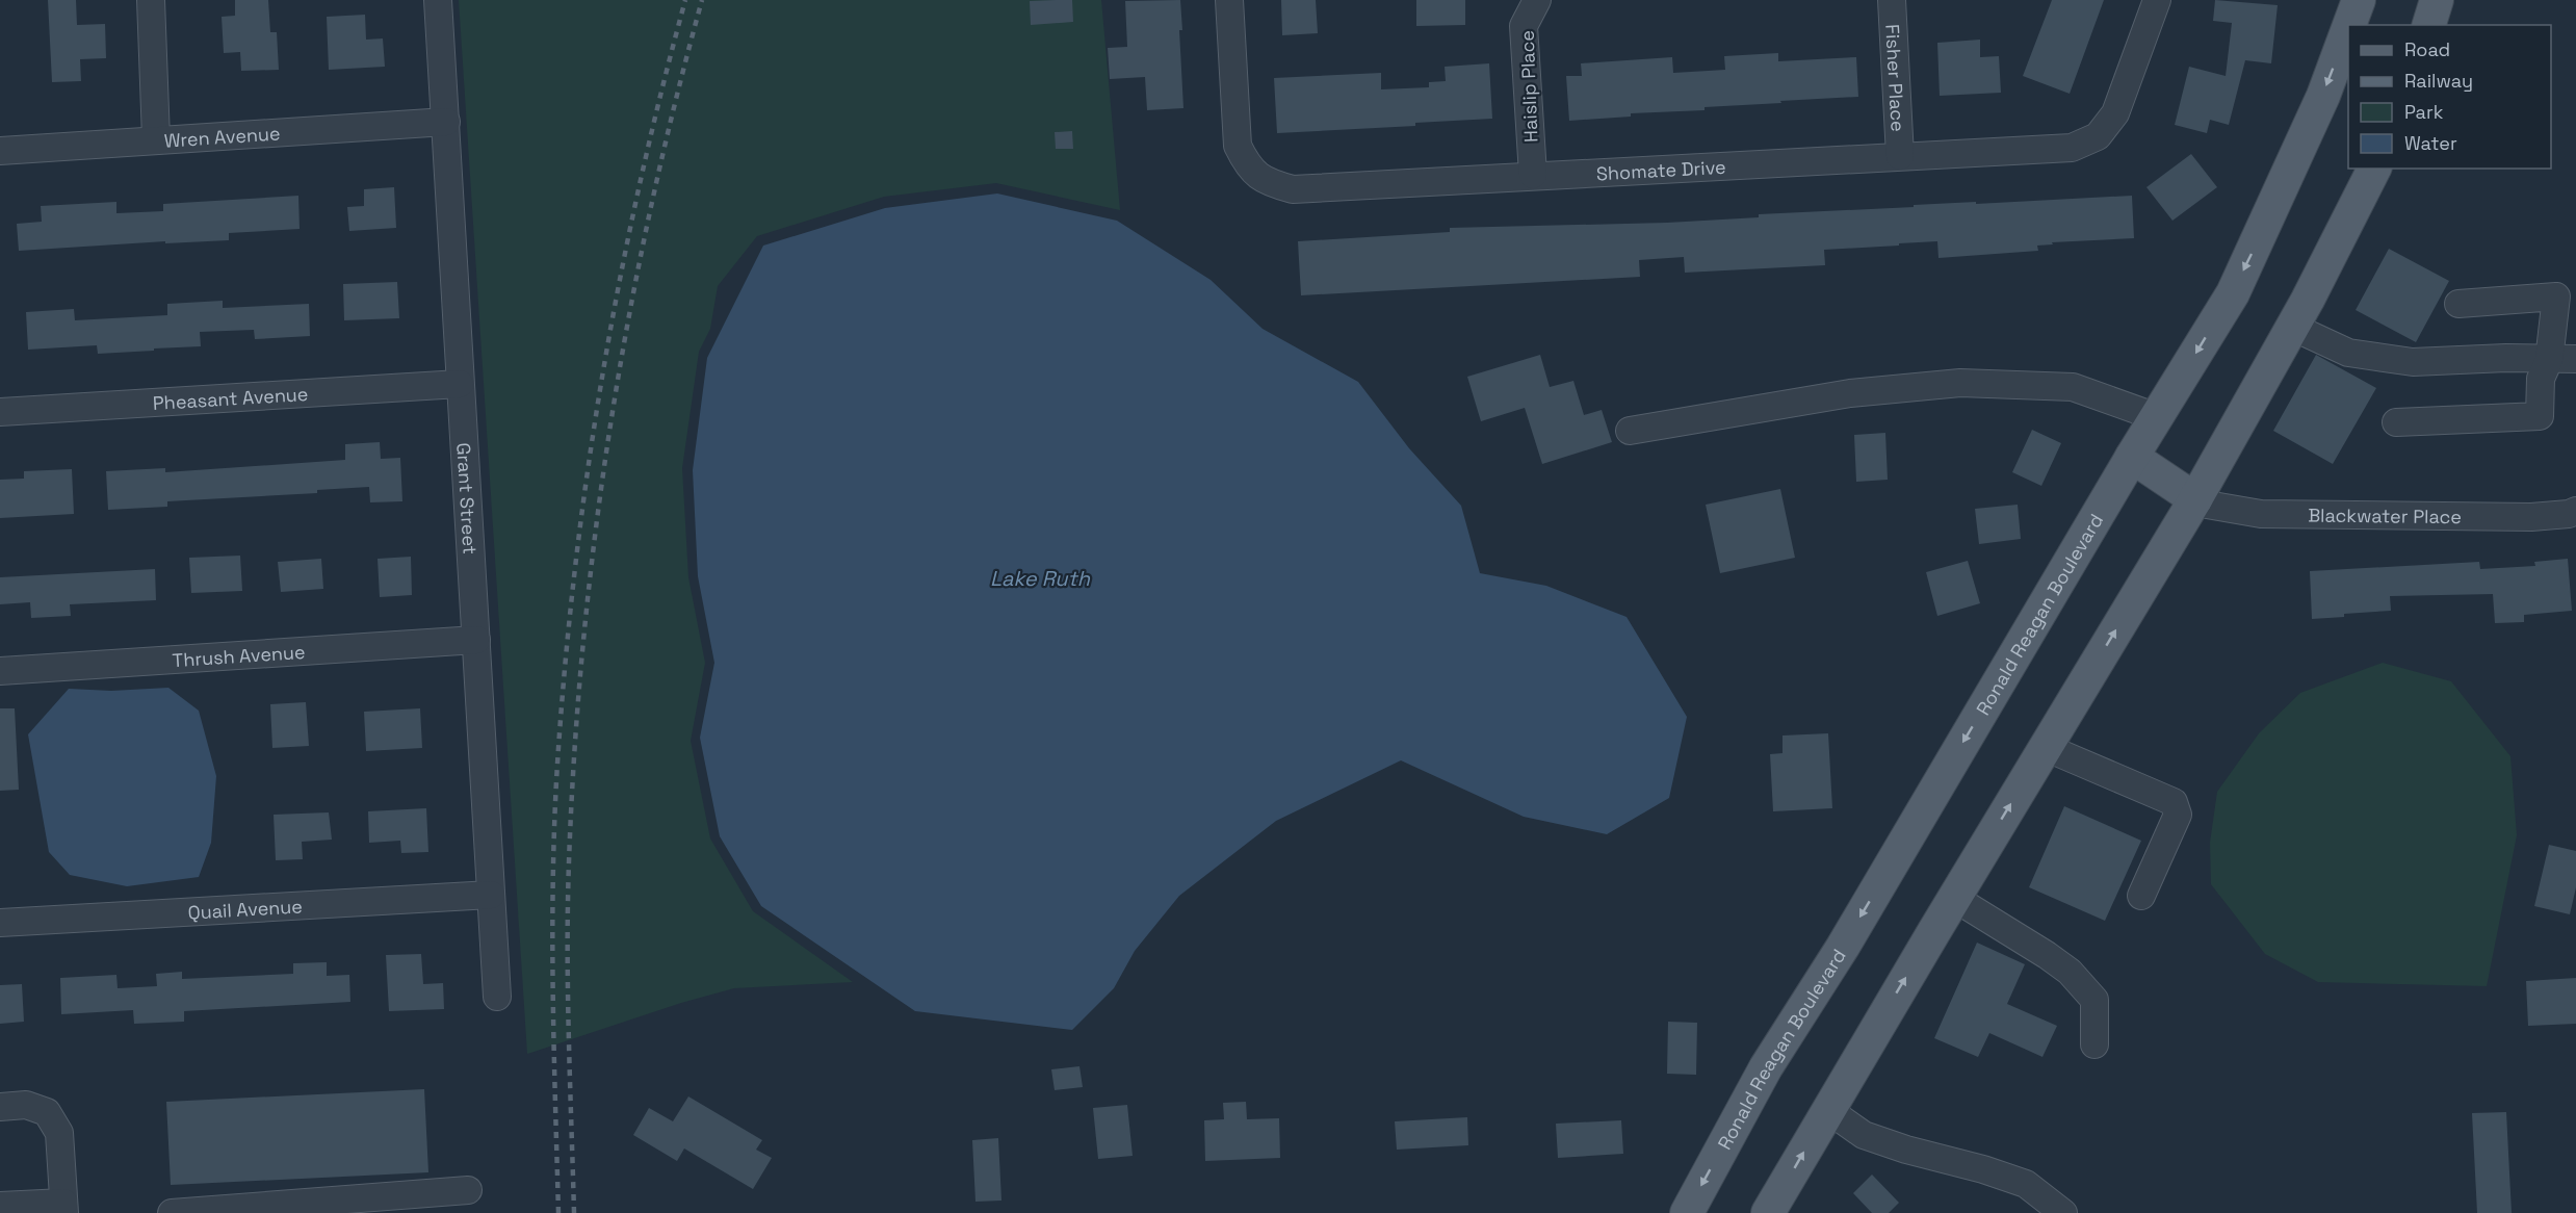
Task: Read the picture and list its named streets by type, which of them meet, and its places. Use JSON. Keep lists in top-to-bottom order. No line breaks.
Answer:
{"streets":{"main road":["Ronald Reagan Boulevard"],"street":["Fisher Place","Haislip Place","Wren Avenue","Shomate Drive","Pheasant Avenue","Grant Street","Blackwater Place","Thrush Avenue","Quail Avenue"]},"crossings":[["Fisher Place","Shomate Drive"],["Haislip Place","Shomate Drive"],["Wren Avenue","Grant Street"],["Pheasant Avenue","Grant Street"],["Grant Street","Thrush Avenue"],["Grant Street","Quail Avenue"]],"water":["Lake Ruth"],"legend":["Road","Railway","Park","Water"]}
